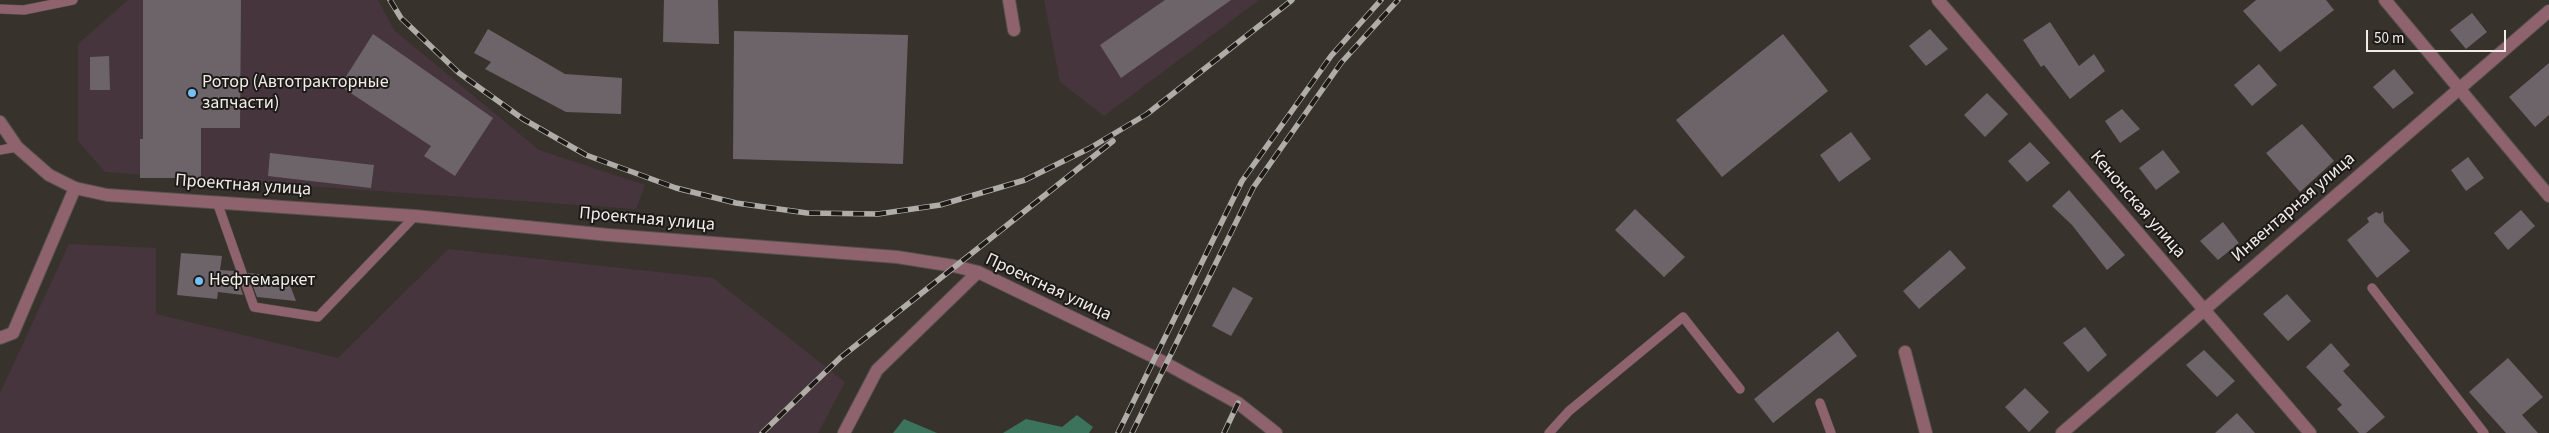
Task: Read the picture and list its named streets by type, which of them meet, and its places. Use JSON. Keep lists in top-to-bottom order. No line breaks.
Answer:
{"streets":{"street":["Проектная улица","Кенонская улица","Инвентарная улица"]},"crossings":[["Кенонская улица","Инвентарная улица"]],"places":["Ротор (Автотракторные запчасти)","Нефтемаркет"],"scale_bar":"50 m"}
